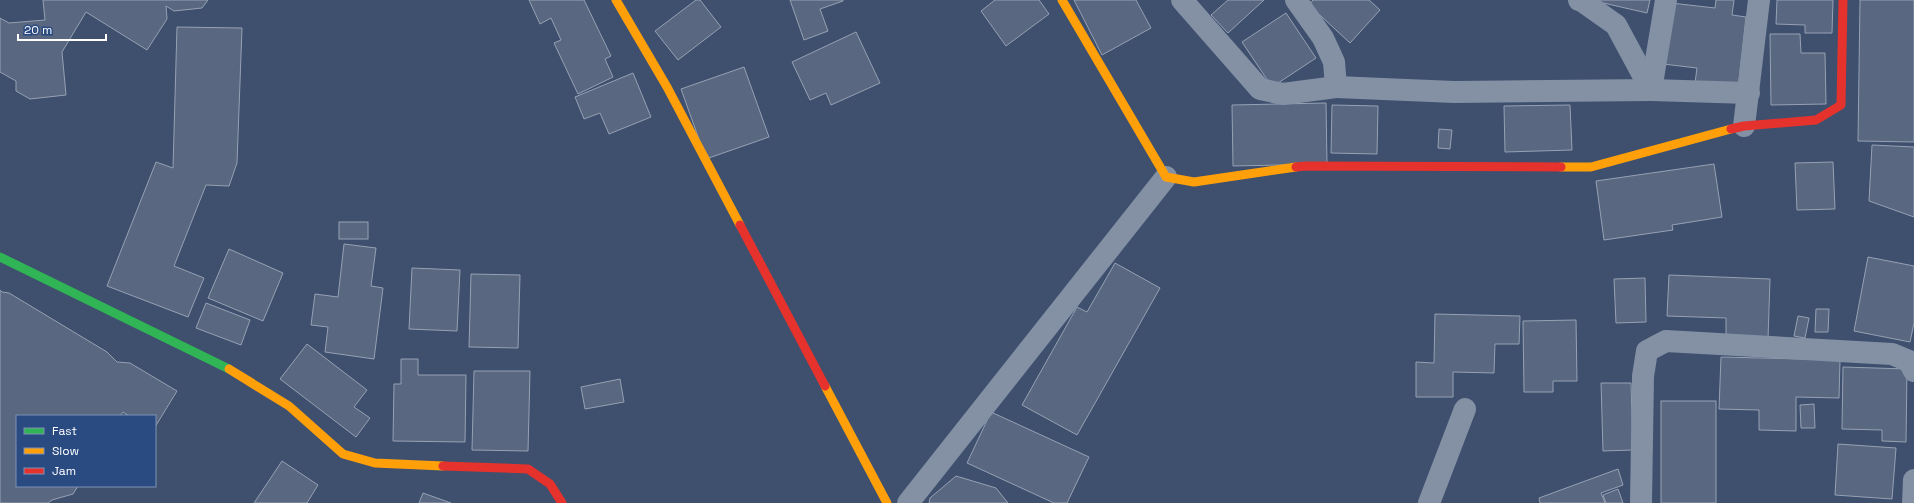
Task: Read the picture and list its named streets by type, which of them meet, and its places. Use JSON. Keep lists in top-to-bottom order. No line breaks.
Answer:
{"legend":["Fast","Slow","Jam"],"scale_bar":"20 m"}
